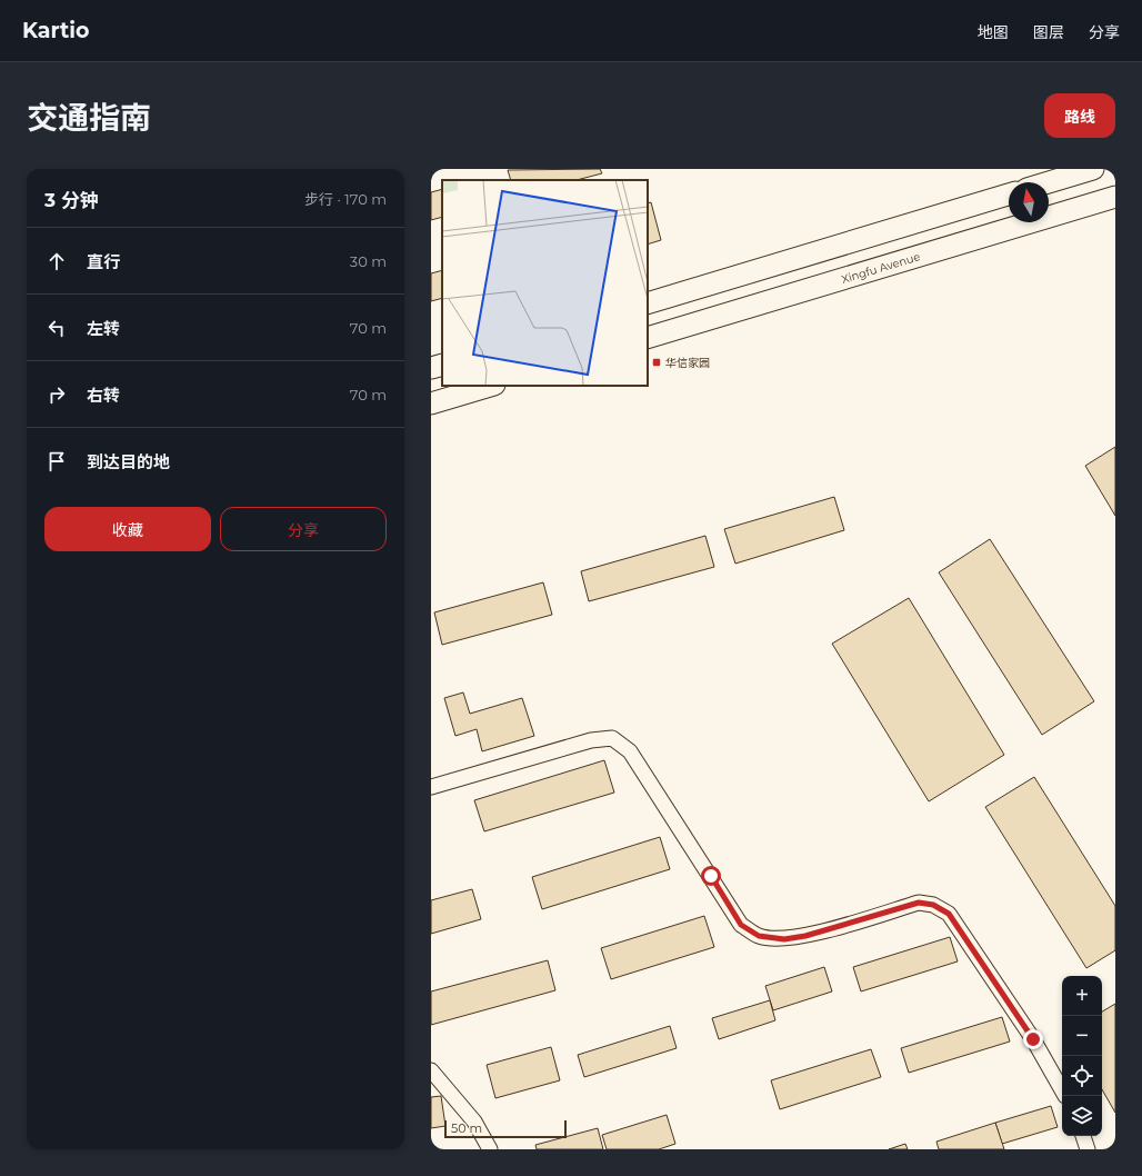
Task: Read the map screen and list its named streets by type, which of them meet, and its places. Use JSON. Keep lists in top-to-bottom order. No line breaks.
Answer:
{"streets":{"main road":["Xingfu Avenue"]},"places":{"transit":["华信家园"]},"scale_bar":"50 m","north":"top","page":{"header":"Kartio","nav":["地图","图层","分享"],"title":"交通指南","buttons":["路线",["收藏","分享"]],"heading":["3 分钟","步行 · 170 m"],"list":[["直行","30 m"],["左转","70 m"],["右转","70 m"],"到达目的地"],"map_buttons":["+","−"],"scale":"50 m"}}
